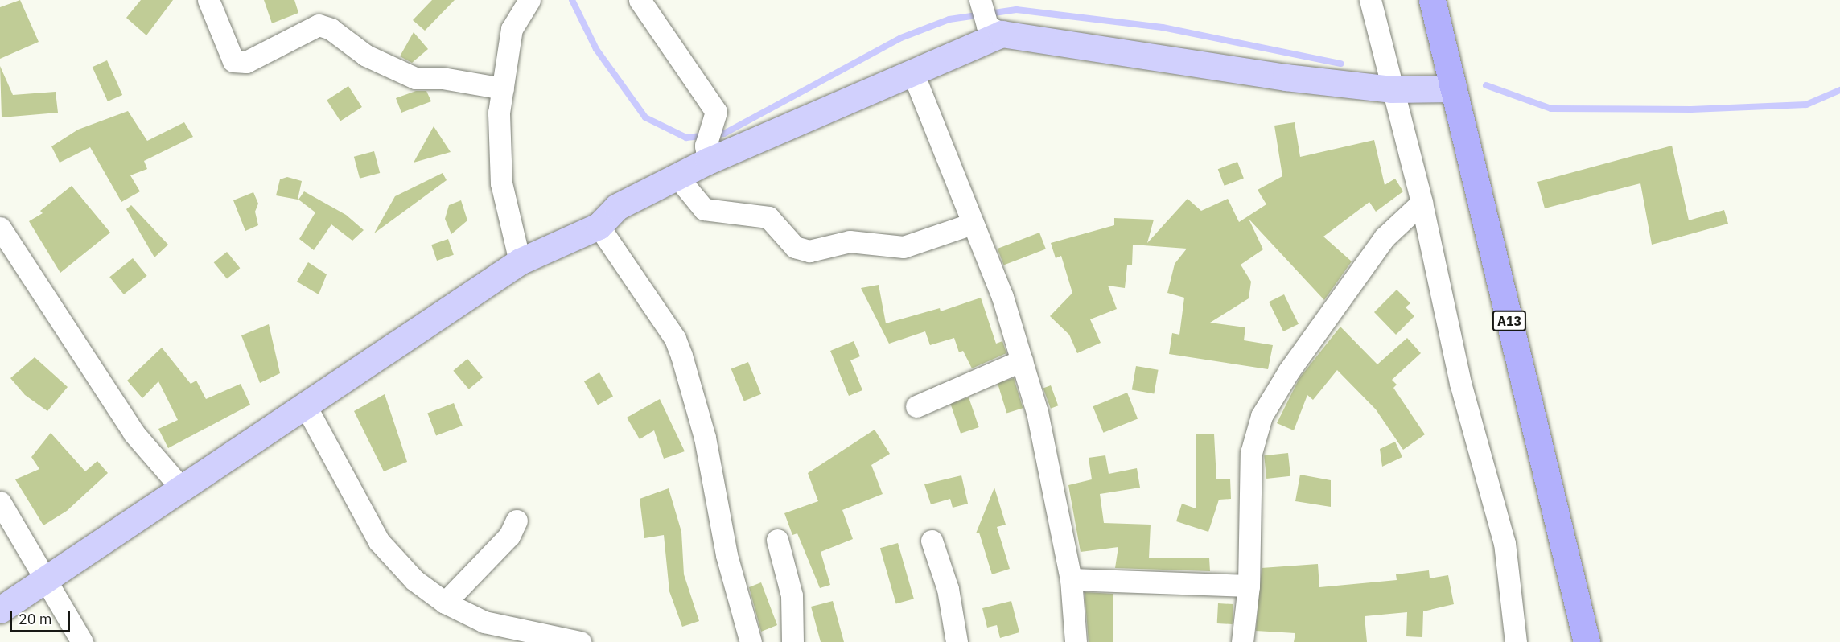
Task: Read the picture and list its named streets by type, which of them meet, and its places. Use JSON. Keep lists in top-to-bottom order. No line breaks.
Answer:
{"streets":{"highway":["A13"]},"scale_bar":"20 m"}
